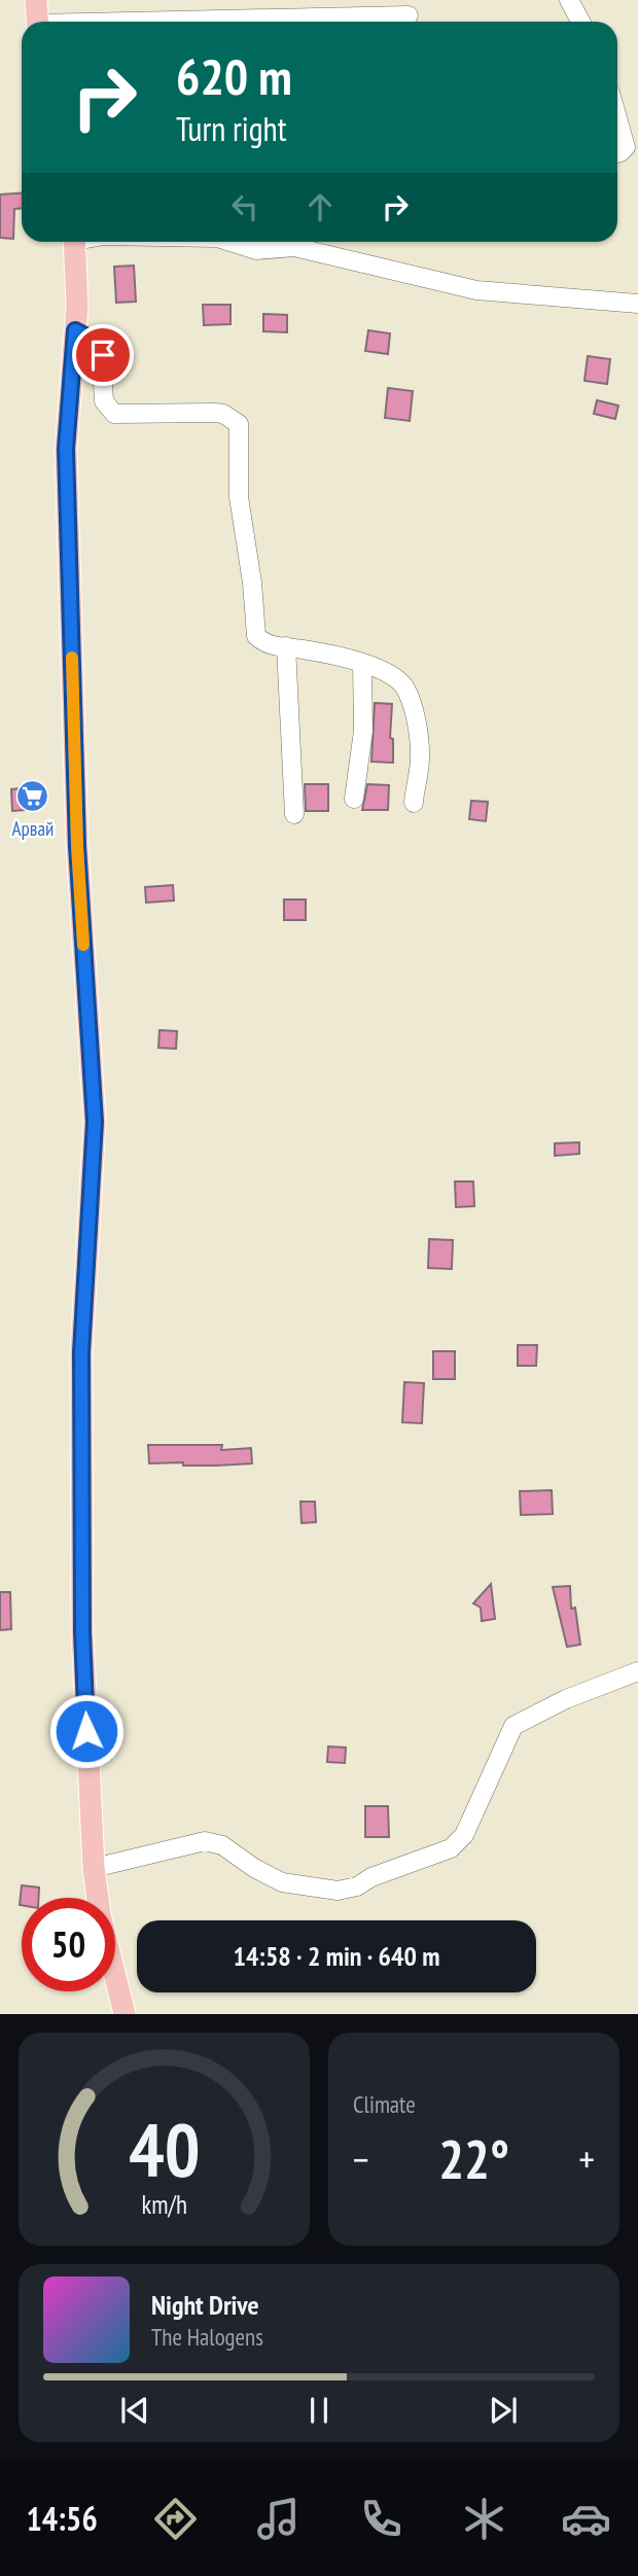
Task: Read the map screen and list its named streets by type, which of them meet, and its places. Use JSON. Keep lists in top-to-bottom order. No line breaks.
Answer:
{"places":{"supermarket":["Арвай"]},"page":{"turn":["620 m","Turn right"],"limit":"50","trip":"14:58 · 2 min · 640 m","tile":"Climate","heat":["−","22°","+"],"song":["Night Drive","The Halogens"],"tabs":"14:56","gauge":["40","km/h"]}}
